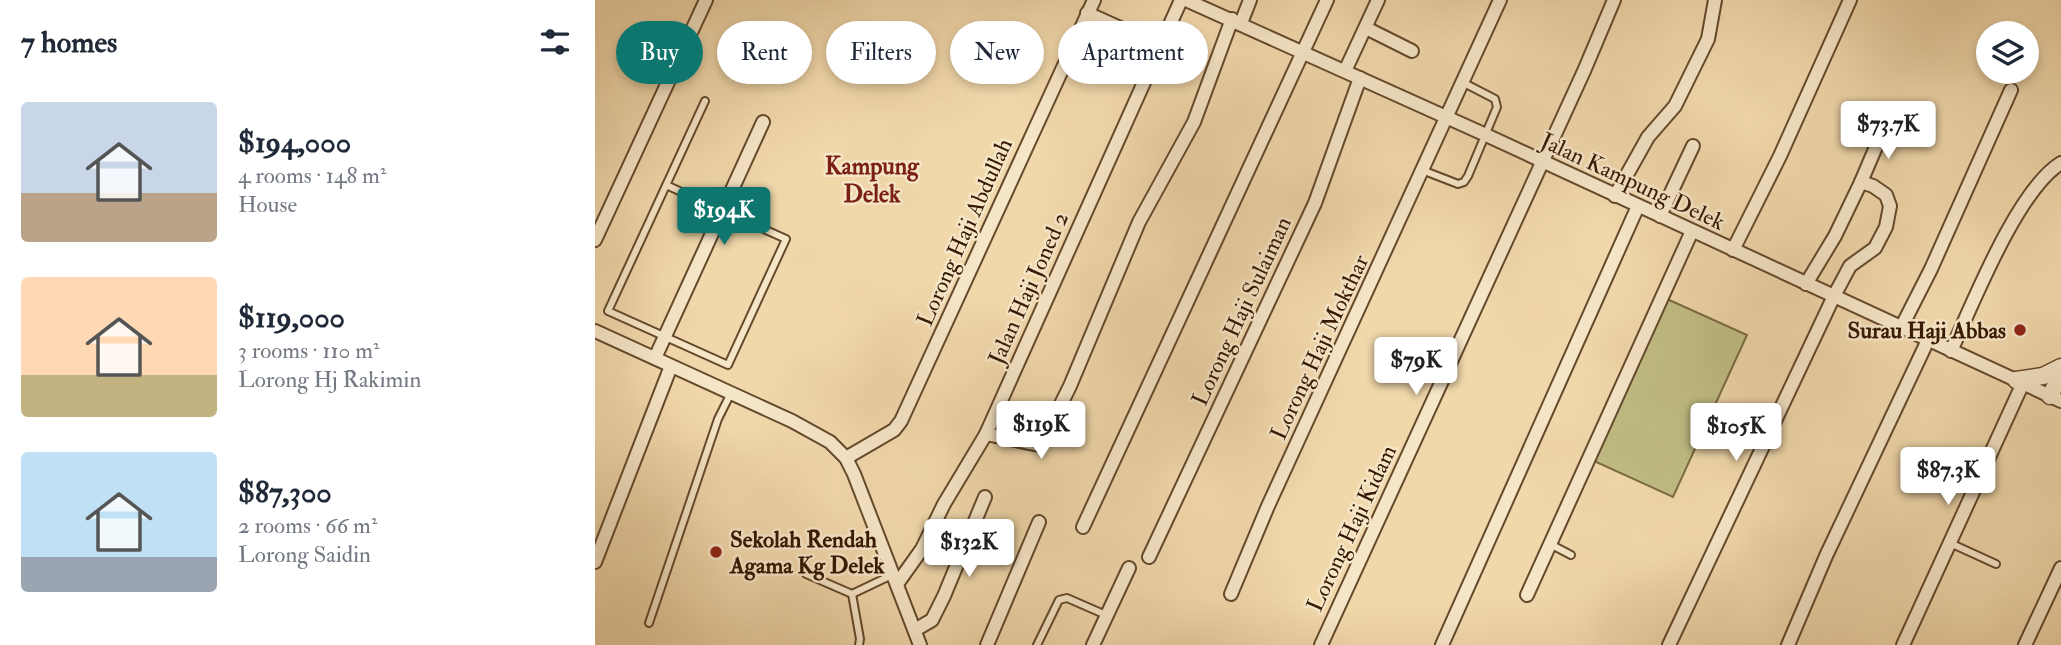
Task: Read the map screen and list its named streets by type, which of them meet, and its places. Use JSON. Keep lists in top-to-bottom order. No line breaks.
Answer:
{"streets":{"street":["Jalan Kampung Delek","Lorong Haji Abdullah","Jalan Haji Joned 2","Lorong Haji Sulaiman","Lorong Haji Mokthar","Lorong Haji Kidam"]},"crossings":[["Jalan Kampung Delek","Lorong Haji Sulaiman"],["Jalan Kampung Delek","Lorong Haji Mokthar"],["Jalan Kampung Delek","Lorong Haji Kidam"]],"districts":["Kampung Delek"],"places":["Surau Haji Abbas","Sekolah Rendah Agama Kg Delek"],"page":{"heading":"7 homes","chip":["Buy","Rent","Filters","New","Apartment"],"list":[{"name":"$194,000","note":"4 rooms · 148 m² · House"},{"name":"$119,000","note":"3 rooms · 110 m² · Lorong Hj Rakimin"},{"name":"$87,300","note":"2 rooms · 66 m² · Lorong Saidin"}],"price":["$73.7K","$194K","$79K","$119K","$105K","$87.3K","$132K"]}}
